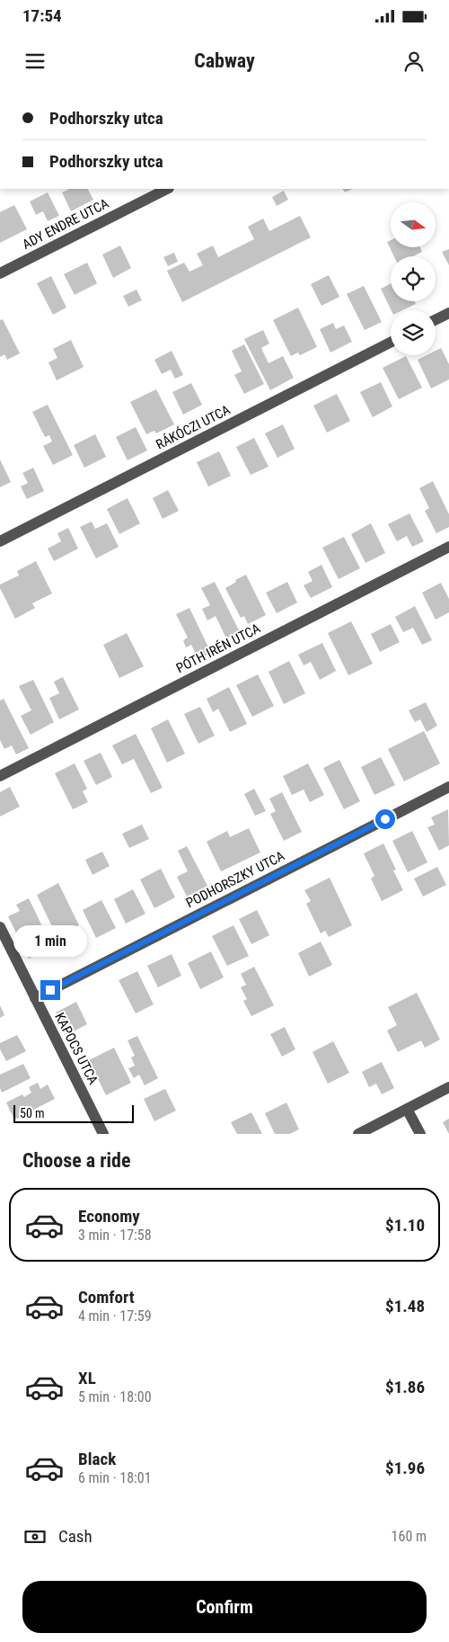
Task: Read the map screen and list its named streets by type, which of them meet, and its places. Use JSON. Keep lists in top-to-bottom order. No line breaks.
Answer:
{"streets":{"street":["ADY ENDRE UTCA","RÁKÓCZI UTCA","PÓTH IRÉN UTCA","PODHORSZKY UTCA","KAPOCS UTCA"]},"crossings":[["PODHORSZKY UTCA","KAPOCS UTCA"]],"scale_bar":"50 m","north":"right","page":{"status":"17:54","header":"Cabway","banner":["Podhorszky utca","Podhorszky utca"],"bubble":"1 min","scale":"50 m","heading":"Choose a ride","list":[{"name":"Economy","note":"3 min · 17:58","value":"$1.10"},{"name":"Comfort","note":"4 min · 17:59","value":"$1.48"},{"name":"XL","note":"5 min · 18:00","value":"$1.86"},{"name":"Black","note":"6 min · 18:01","value":"$1.96"}],"pay":["Cash","160 m"],"buttons":"Confirm"}}
